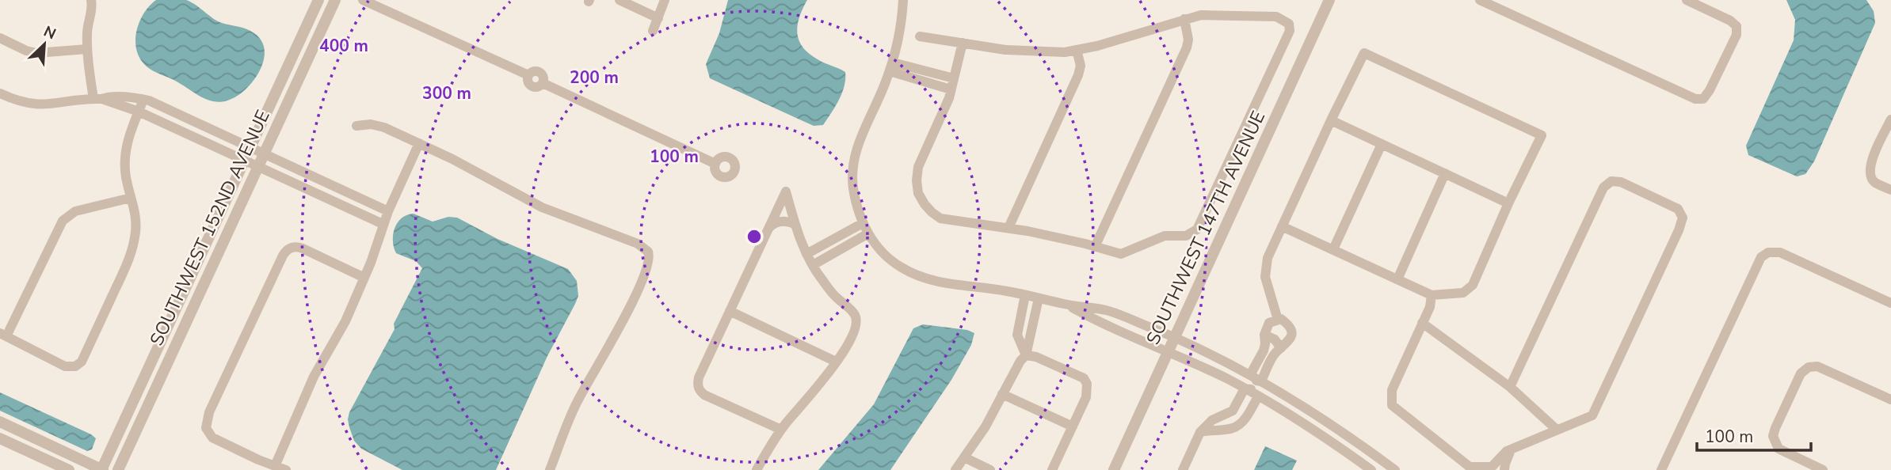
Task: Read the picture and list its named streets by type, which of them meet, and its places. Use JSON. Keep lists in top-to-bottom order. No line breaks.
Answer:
{"streets":{"street":["SOUTHWEST 152ND AVENUE","SOUTHWEST 147TH AVENUE"]},"scale_bar":"100 m","north":"top right","rings":["400 m","200 m","300 m","100 m"]}
